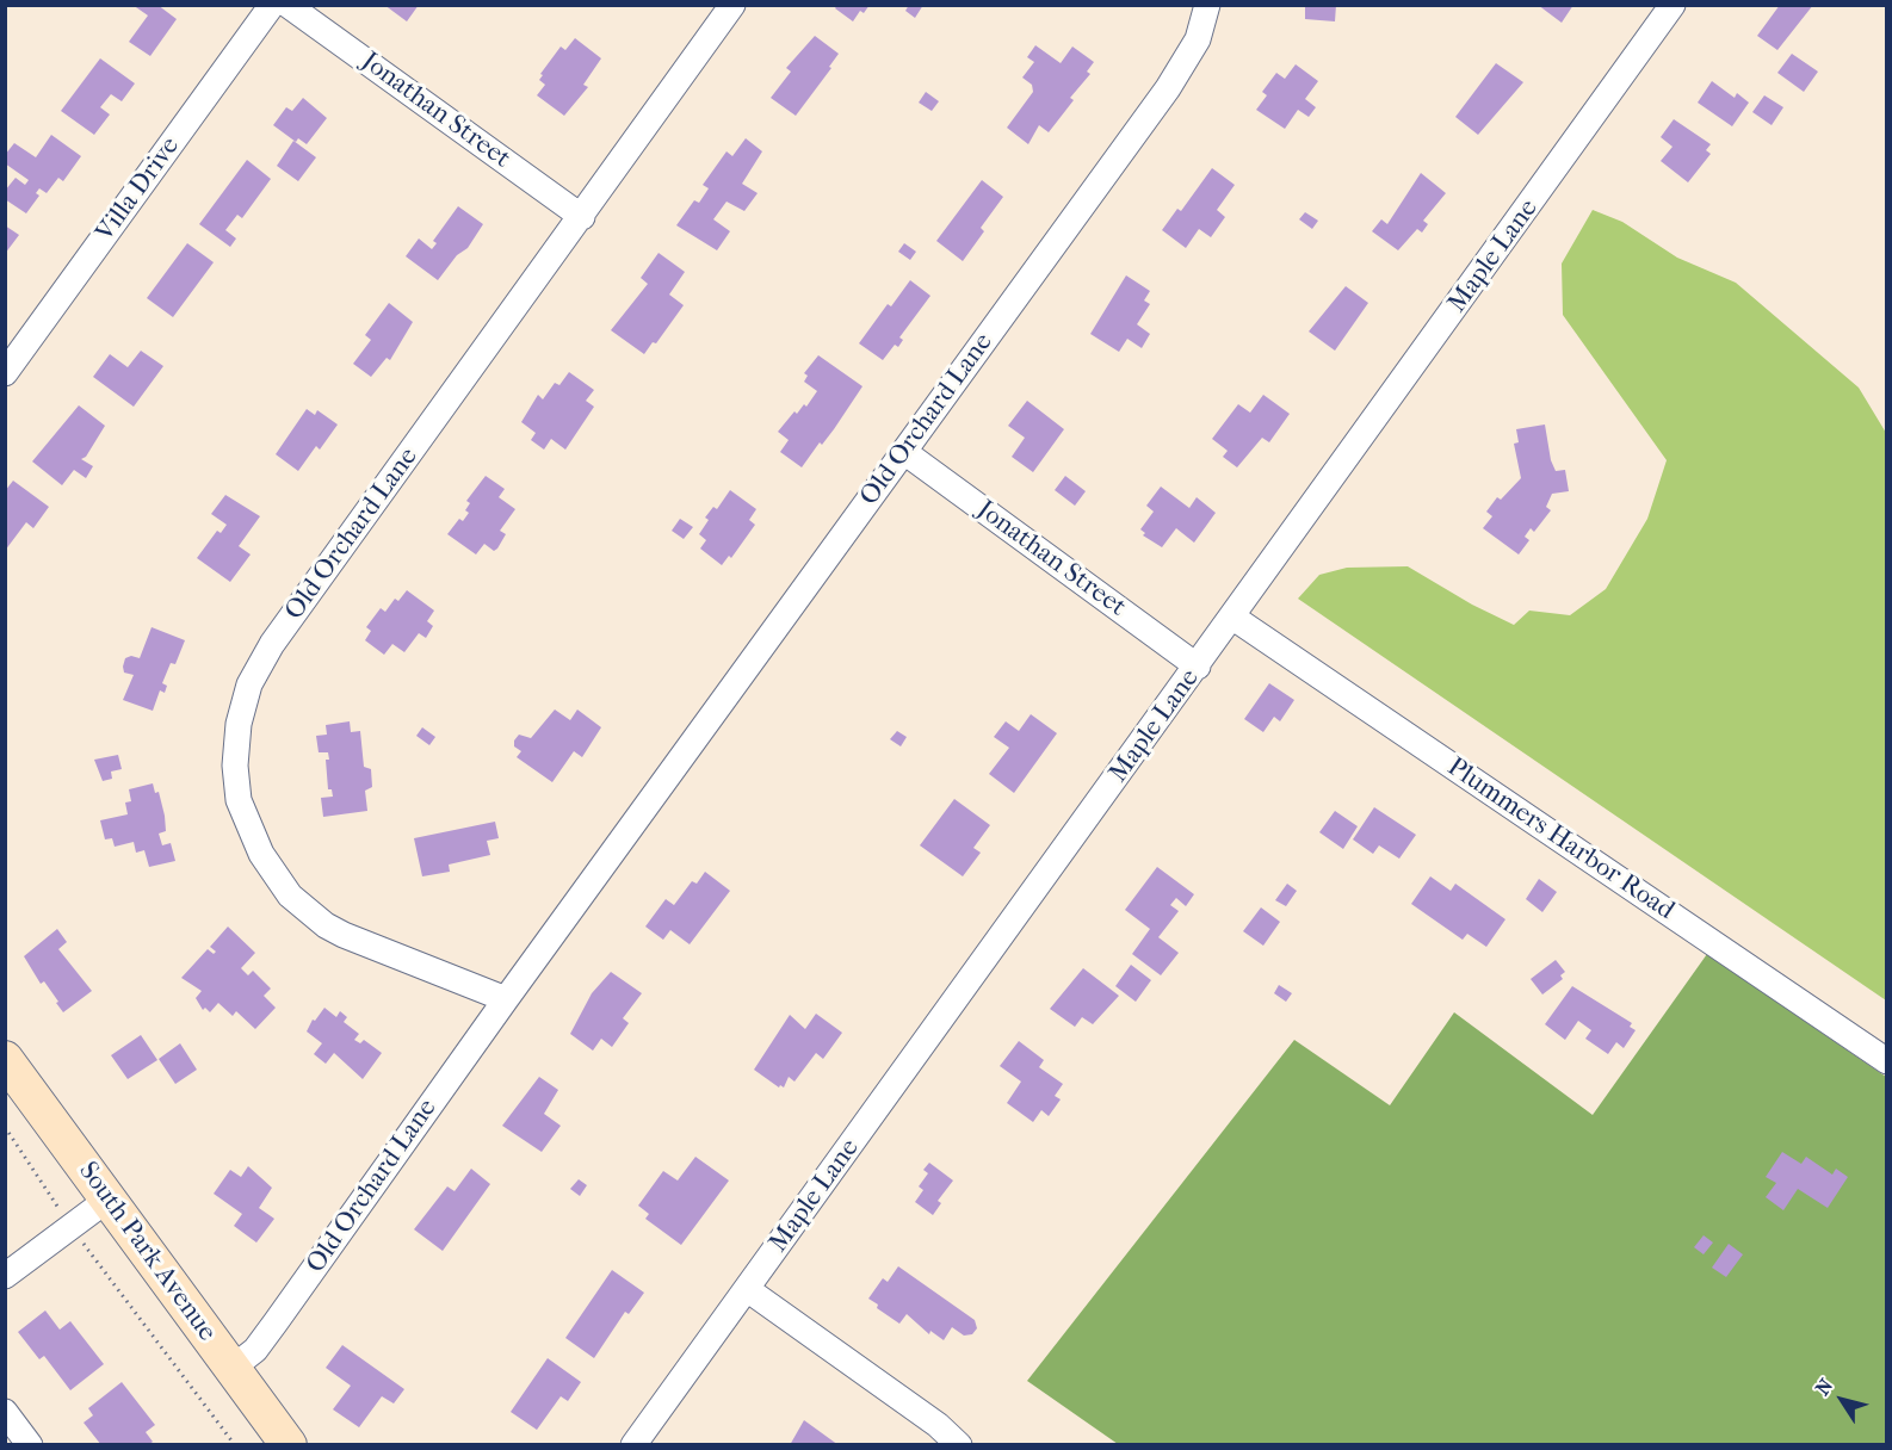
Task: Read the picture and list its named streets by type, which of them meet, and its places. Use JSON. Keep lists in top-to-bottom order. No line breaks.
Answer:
{"streets":{"main road":["South Park Avenue"],"street":["Jonathan Street","Villa Drive","Maple Lane","Old Orchard Lane","Plummers Harbor Road"]},"crossings":[["Jonathan Street","Maple Lane"],["Jonathan Street","Old Orchard Lane"],["Maple Lane","Plummers Harbor Road"],["Old Orchard Lane","South Park Avenue"]],"north":"top left"}
